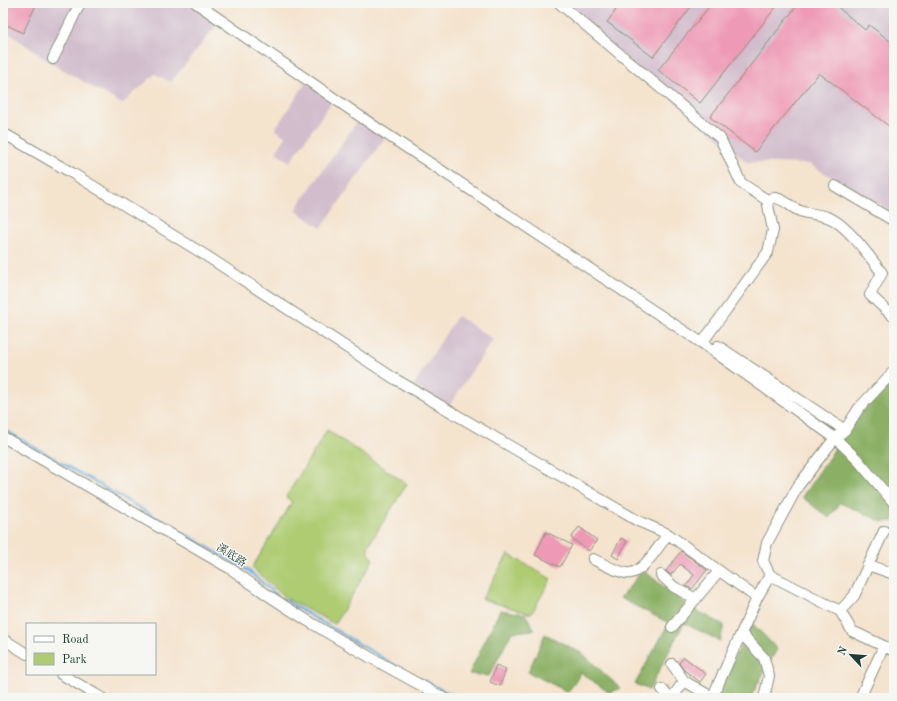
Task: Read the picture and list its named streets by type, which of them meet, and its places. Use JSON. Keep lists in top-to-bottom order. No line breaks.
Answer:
{"streets":{"street":["溪底路"]},"legend":["Road","Park"],"north":"top left"}
